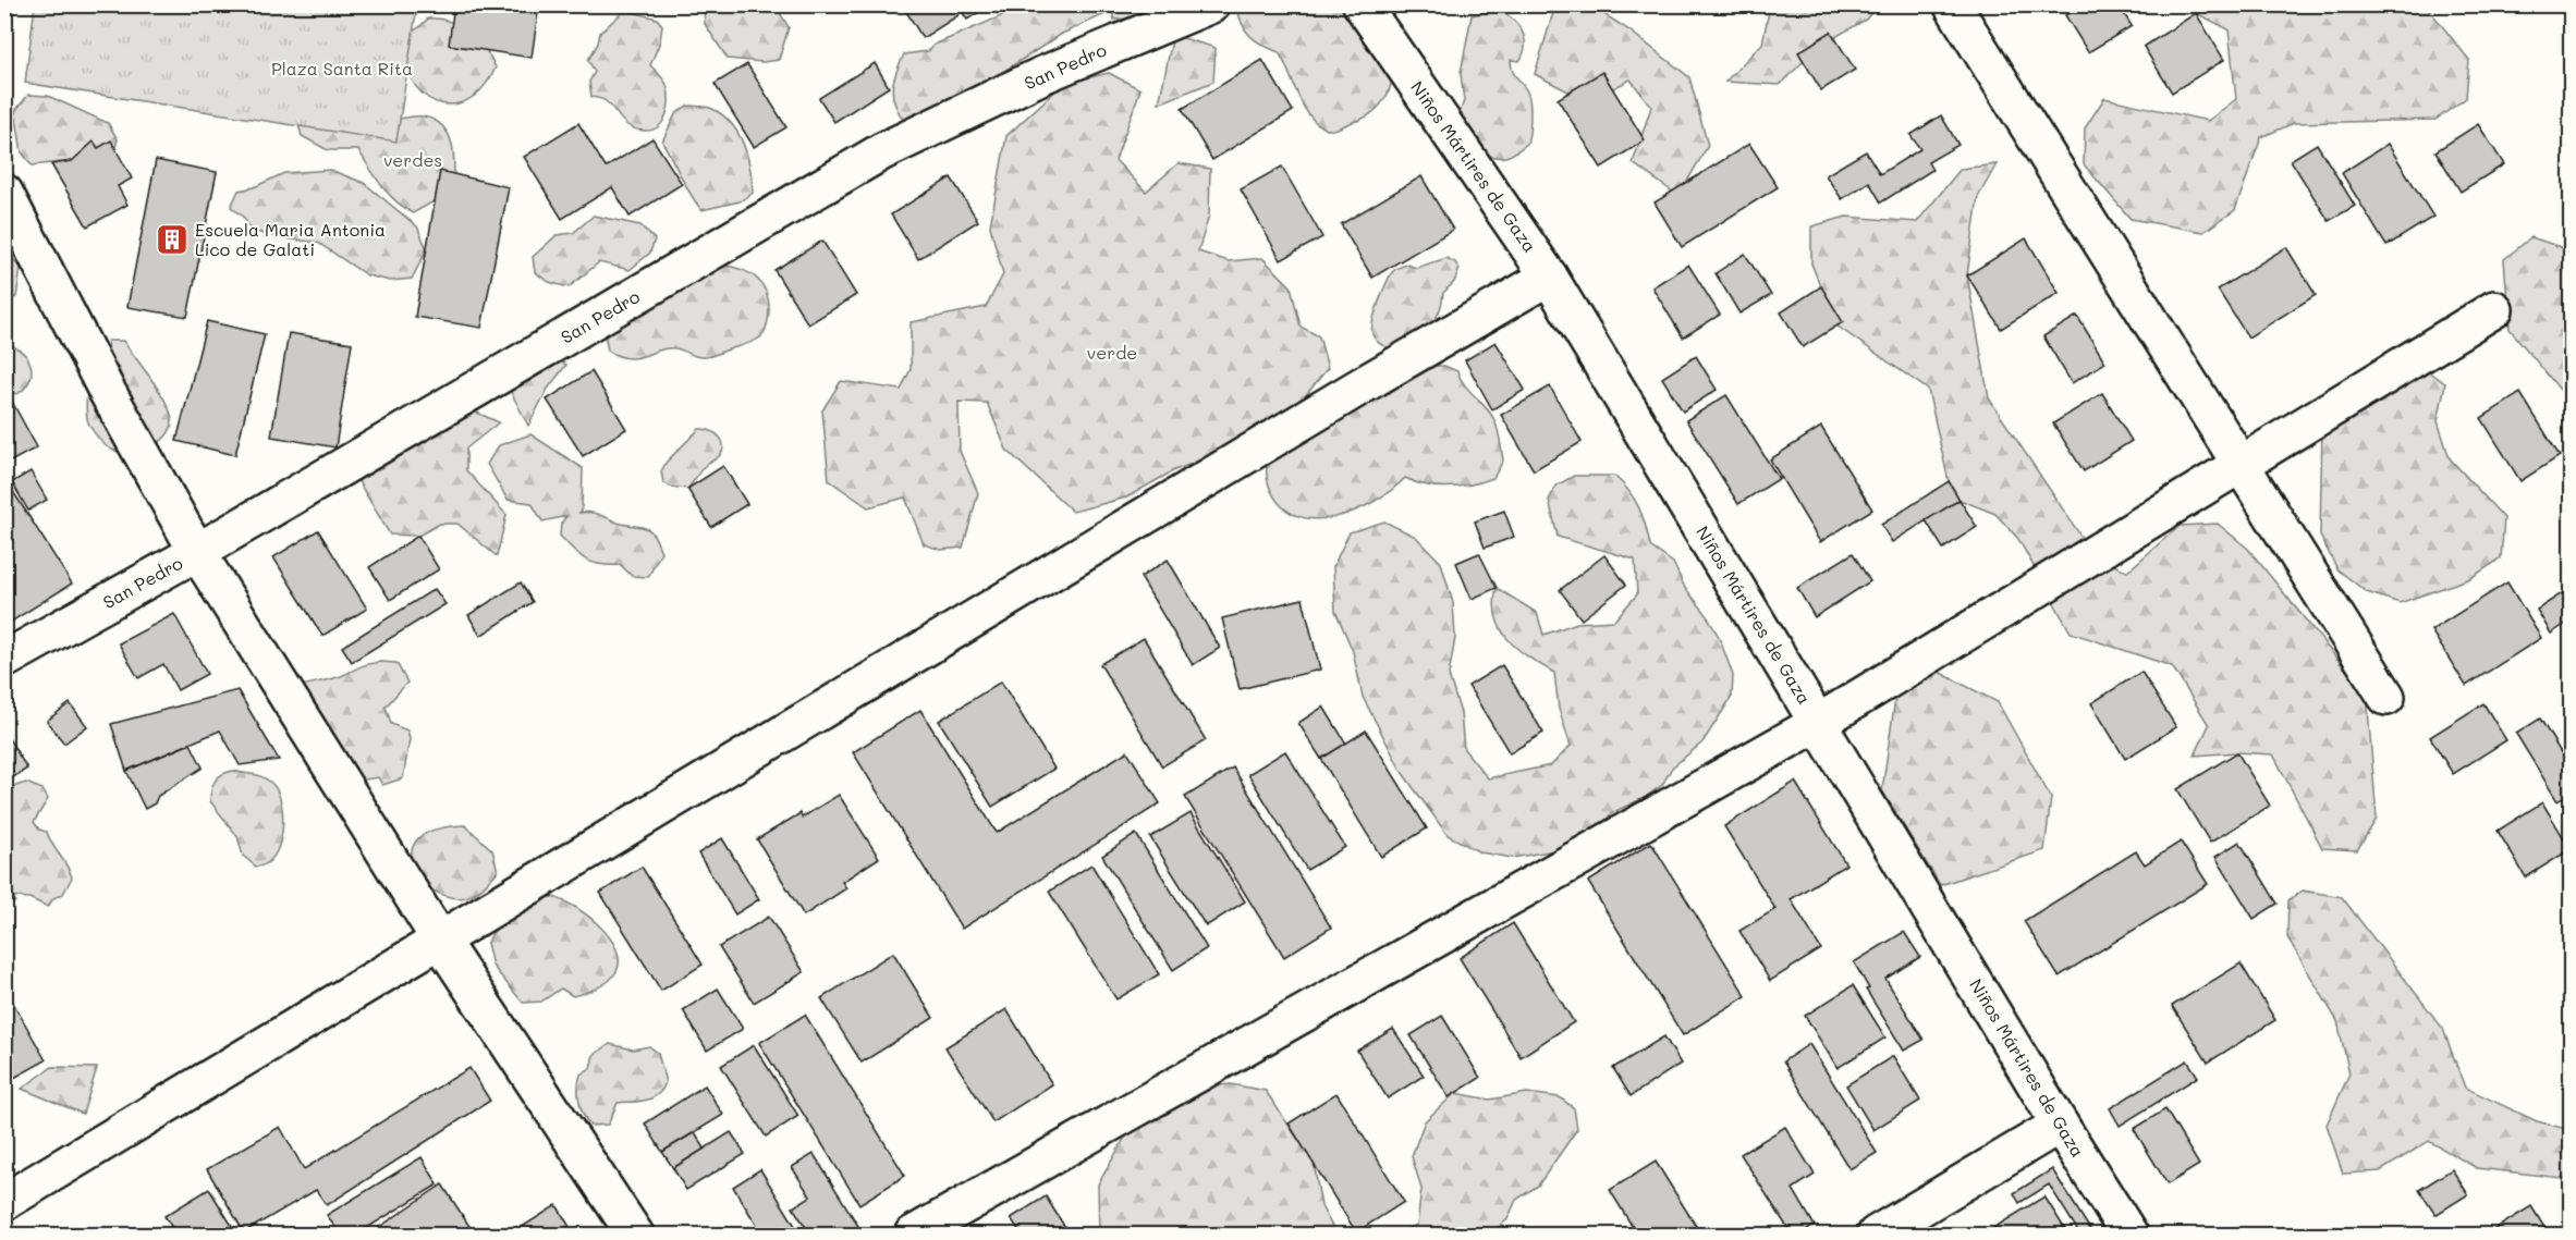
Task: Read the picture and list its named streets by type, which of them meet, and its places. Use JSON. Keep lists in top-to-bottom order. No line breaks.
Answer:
{"streets":{"street":["San Pedro","Niños Mártires de Gaza"]},"parks":["Plaza Santa Rita","verdes","verde"],"places":{"building":["Escuela Maria Antonia Lico de Galati"]}}
